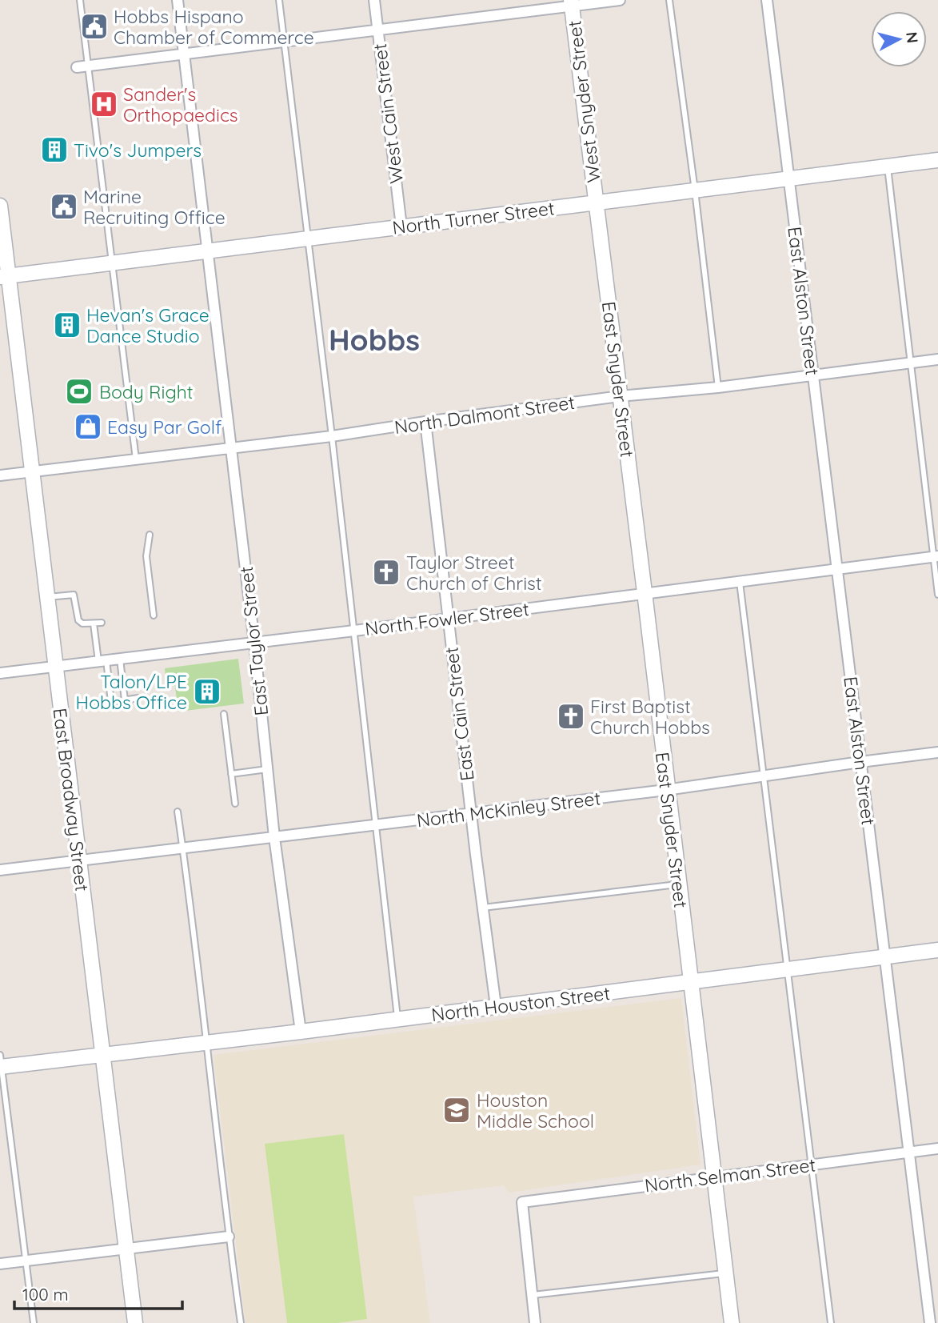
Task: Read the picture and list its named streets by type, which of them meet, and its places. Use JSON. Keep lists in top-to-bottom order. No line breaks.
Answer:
{"streets":{"street":["West Snyder Street","West Cain Street","North Turner Street","East Alston Street","East Snyder Street","North Dalmont Street","North Fowler Street","East Taylor Street","East Cain Street","East Broadway Street","North McKinley Street","North Houston Street","North Selman Street"]},"crossings":[["West Snyder Street","North Turner Street"],["West Snyder Street","East Snyder Street"],["West Cain Street","North Turner Street"],["North Turner Street","East Alston Street"],["North Turner Street","East Snyder Street"],["North Turner Street","East Taylor Street"],["North Turner Street","East Broadway Street"],["East Alston Street","North Dalmont Street"],["East Alston Street","North Fowler Street"],["East Alston Street","North McKinley Street"],["East Alston Street","North Houston Street"],["East Alston Street","North Selman Street"],["East Snyder Street","North Dalmont Street"],["East Snyder Street","North Fowler Street"],["East Snyder Street","North McKinley Street"],["East Snyder Street","North Houston Street"],["East Snyder Street","North Selman Street"],["North Dalmont Street","East Taylor Street"],["North Dalmont Street","East Cain Street"],["North Dalmont Street","East Broadway Street"],["North Fowler Street","East Taylor Street"],["North Fowler Street","East Cain Street"],["North Fowler Street","East Broadway Street"],["East Taylor Street","North McKinley Street"],["East Taylor Street","North Houston Street"],["East Cain Street","North McKinley Street"],["East Cain Street","North Houston Street"],["East Broadway Street","North McKinley Street"],["East Broadway Street","North Houston Street"]],"districts":["Hobbs"],"places":{"public building":["Hobbs Hispano Chamber of Commerce","Marine Recruiting Office"],"hospital":["Sander's Orthopaedics"],"building":["Tivo's Jumpers","Hevan's Grace Dance Studio","Talon/LPE Hobbs Office"],"sports":["Body Right"],"shop":["Easy Par Golf"],"church":["Taylor Street Church of Christ","First Baptist Church Hobbs"],"school or university":["Houston Middle School"]},"scale_bar":"100 m","north":"right"}
